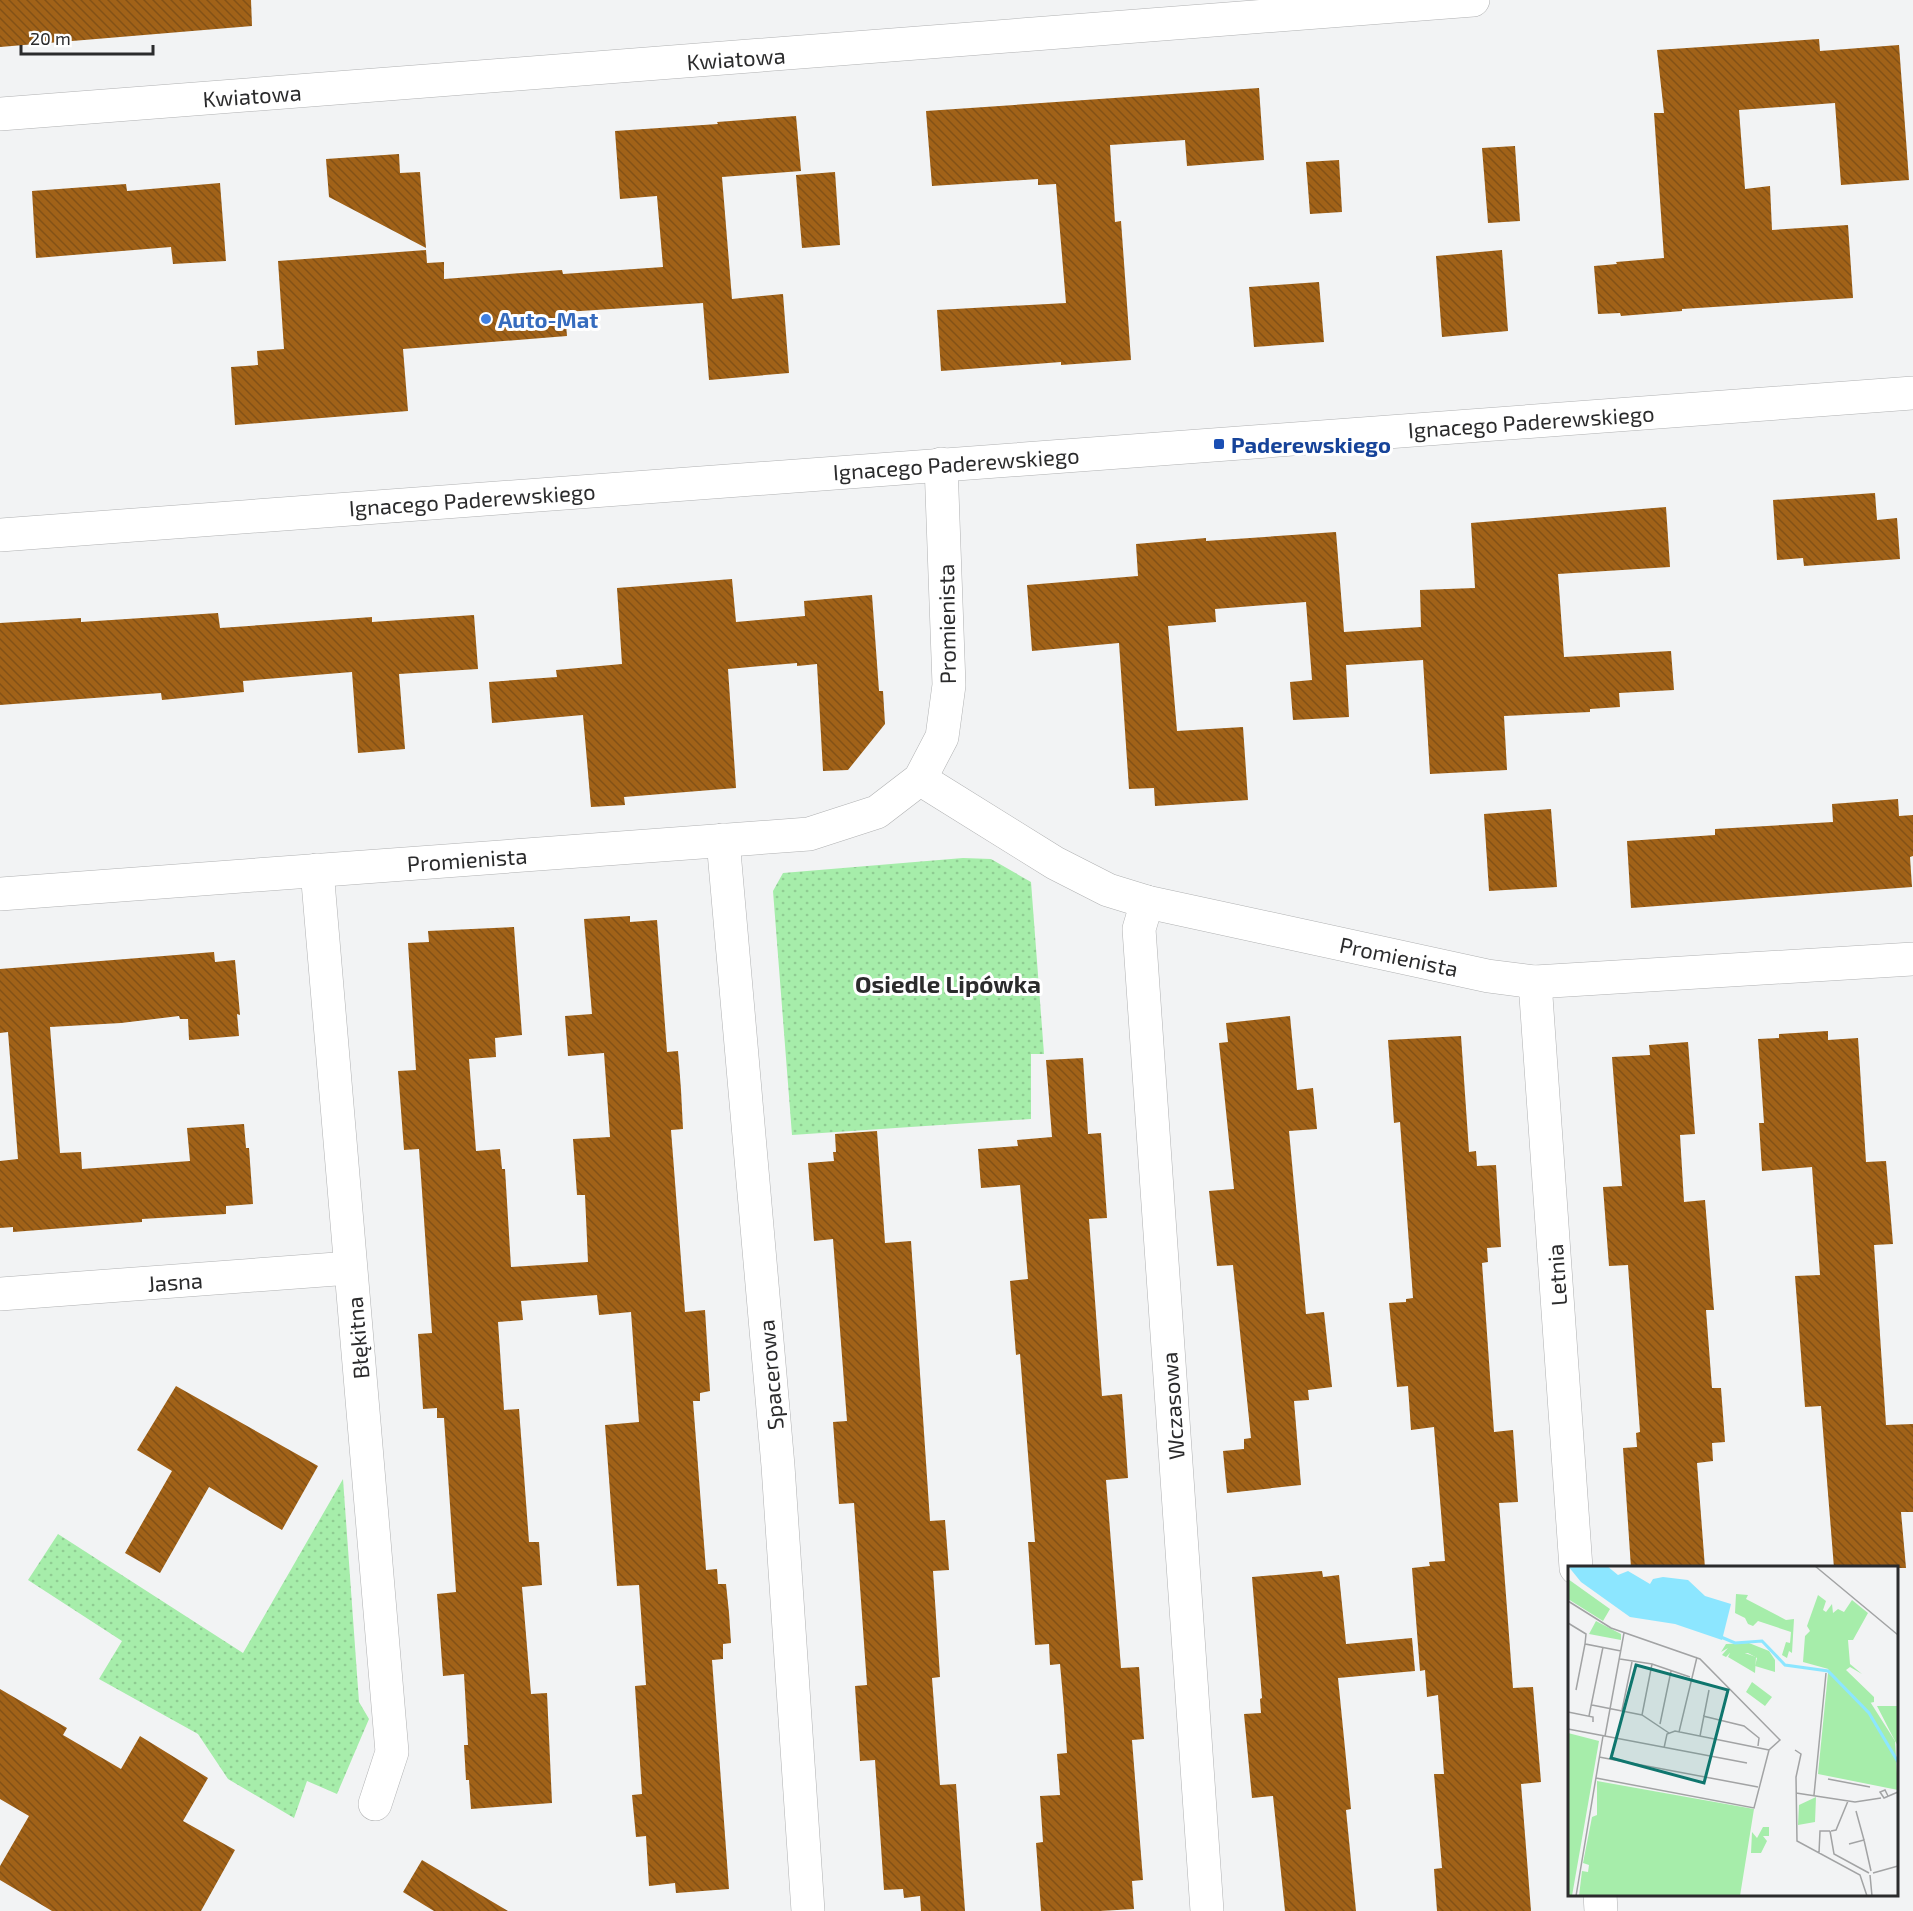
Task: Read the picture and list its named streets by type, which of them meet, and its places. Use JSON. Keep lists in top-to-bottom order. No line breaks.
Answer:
{"streets":{"street":["Kwiatowa","Ignacego Paderewskiego","Promienista","Letnia","Jasna","Błękitna","Spacerowa","Wczasowa"]},"crossings":[["Ignacego Paderewskiego","Promienista"],["Promienista","Letnia"],["Promienista","Błękitna"],["Promienista","Spacerowa"],["Promienista","Wczasowa"],["Jasna","Błękitna"]],"districts":["Osiedle Lipówka"],"places":{"other":["Auto-Mat"],"transit":["Paderewskiego"]},"scale_bar":"20 m"}
